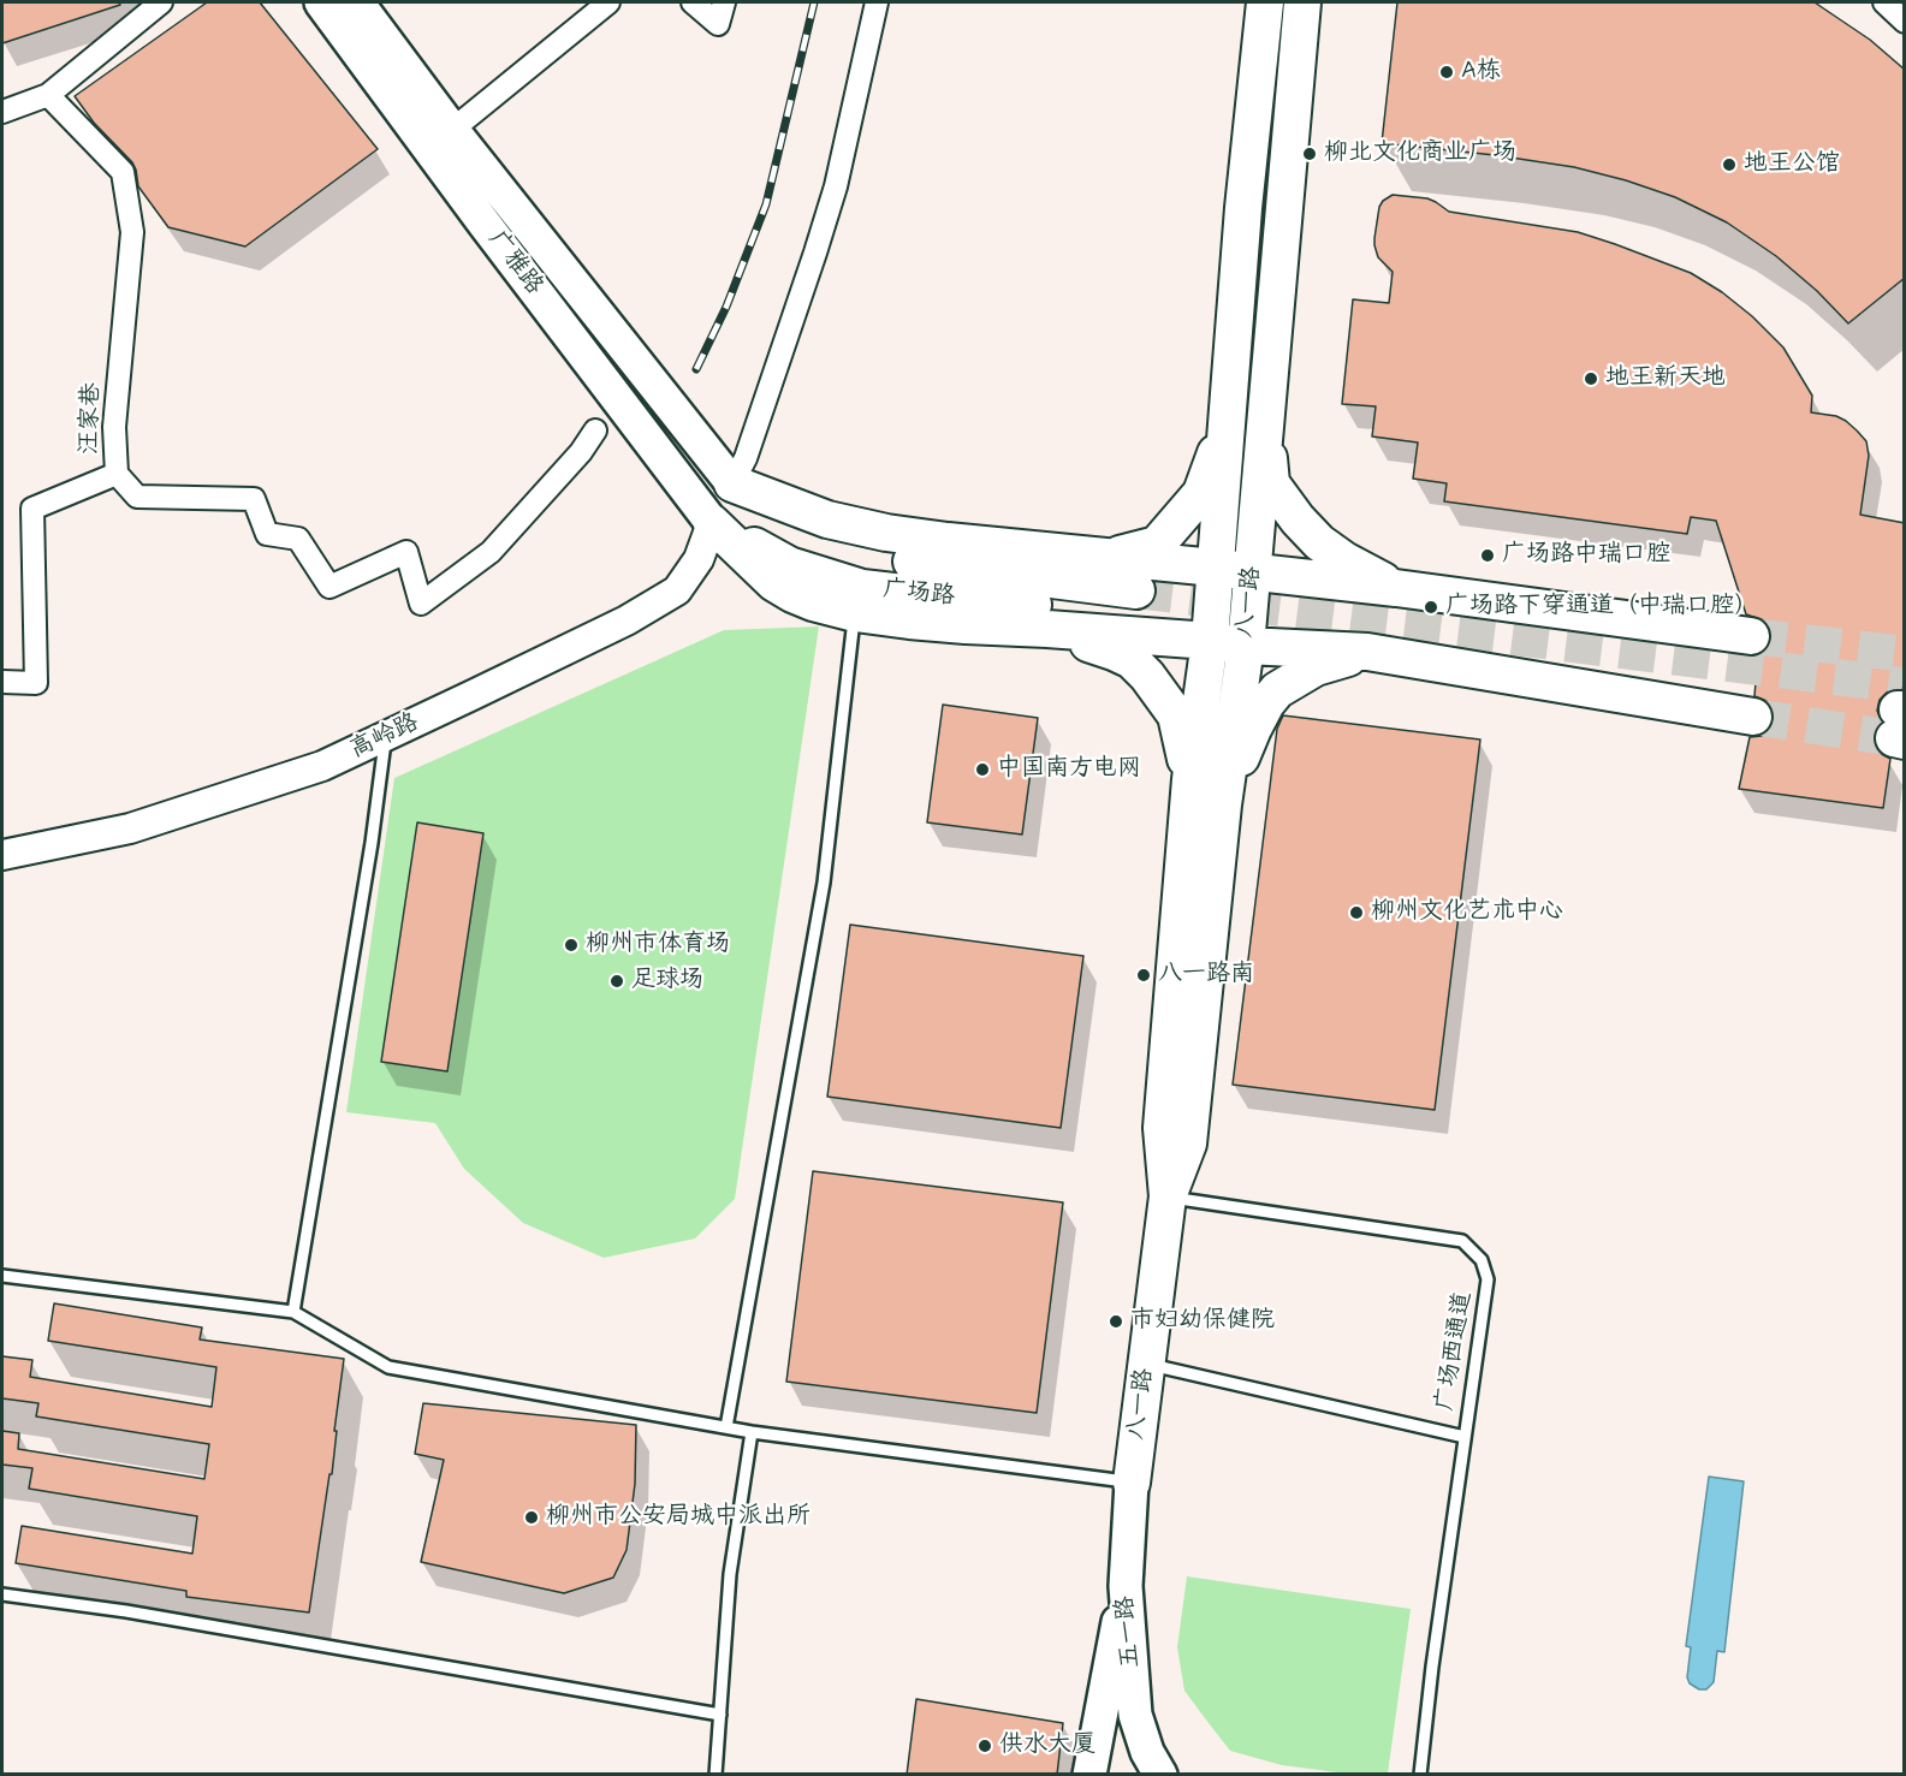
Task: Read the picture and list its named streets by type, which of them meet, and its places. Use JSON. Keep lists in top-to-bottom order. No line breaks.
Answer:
{"streets":{"main road":["广雅路","广场路","八一路","五一路"],"street":["汪家巷","高岭路"],"lane":["广场西通道"]},"crossings":[["广雅路","广场路"],["广雅路","高岭路"],["广场路","高岭路"],["八一路","广场西通道"],["八一路","五一路"]],"places":["A栋","柳北文化商业广场","地王公馆","地王新天地","广场路中瑞口腔","广场路下穿通道（中瑞口腔）","中国南方电网","柳州文化艺术中心","柳州市体育场","八一路南","足球场","市妇幼保健院","柳州市公安局城中派出所","供水大厦"]}
